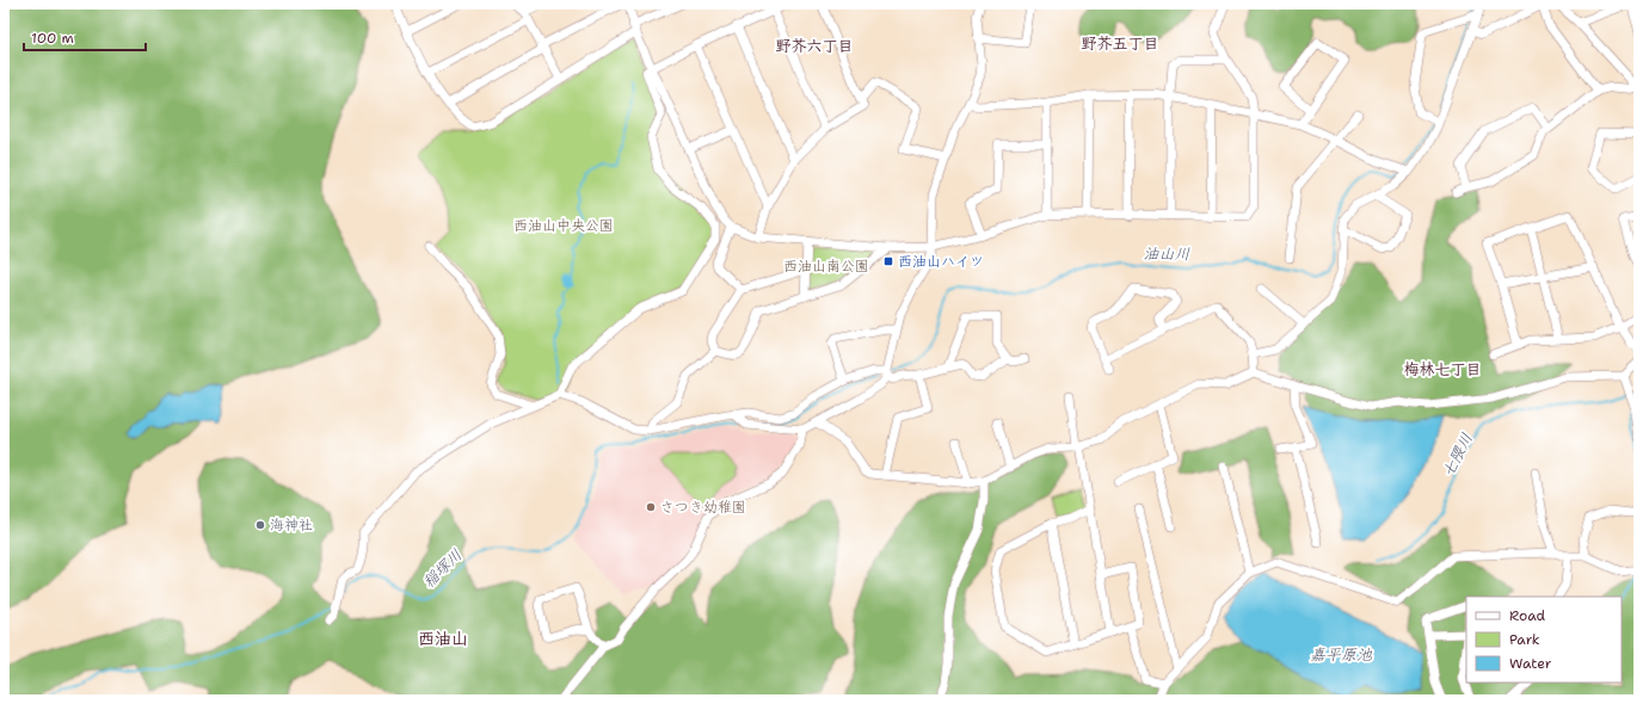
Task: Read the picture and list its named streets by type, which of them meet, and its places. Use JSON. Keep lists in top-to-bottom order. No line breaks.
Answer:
{"districts":["野芥五丁目","野芥六丁目","梅林七丁目","西油山"],"water":["油山川","七隈川","稲塚川","嘉平原池"],"parks":["西油山中央公園","西油山南公園"],"places":{"transit":["西油山ハイツ"],"other":["さつき幼稚園","海神社"]},"legend":["Road","Park","Water"],"scale_bar":"100 m"}
